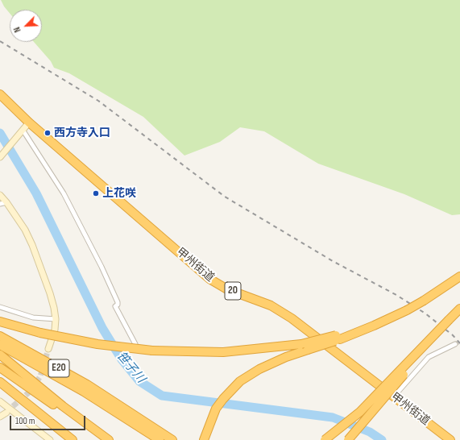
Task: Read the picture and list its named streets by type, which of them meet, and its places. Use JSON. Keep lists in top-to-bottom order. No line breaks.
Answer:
{"streets":{"highway":["甲州街道","20","E20"]},"water":["笹子川"],"places":["西方寺入口","上花咲"],"scale_bar":"100 m","north":"bottom left"}
